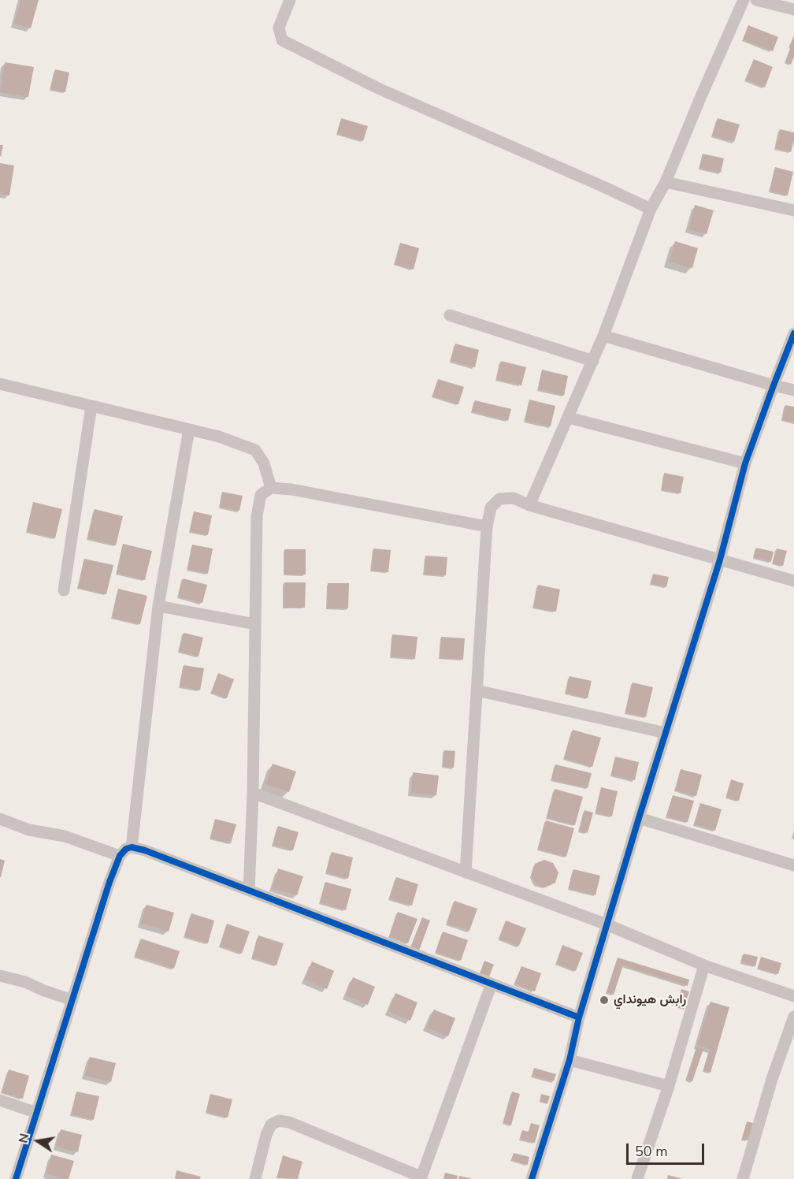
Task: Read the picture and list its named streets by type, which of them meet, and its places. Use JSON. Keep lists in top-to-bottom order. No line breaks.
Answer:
{"places":["رابش هيونداي"],"scale_bar":"50 m","north":"left"}
